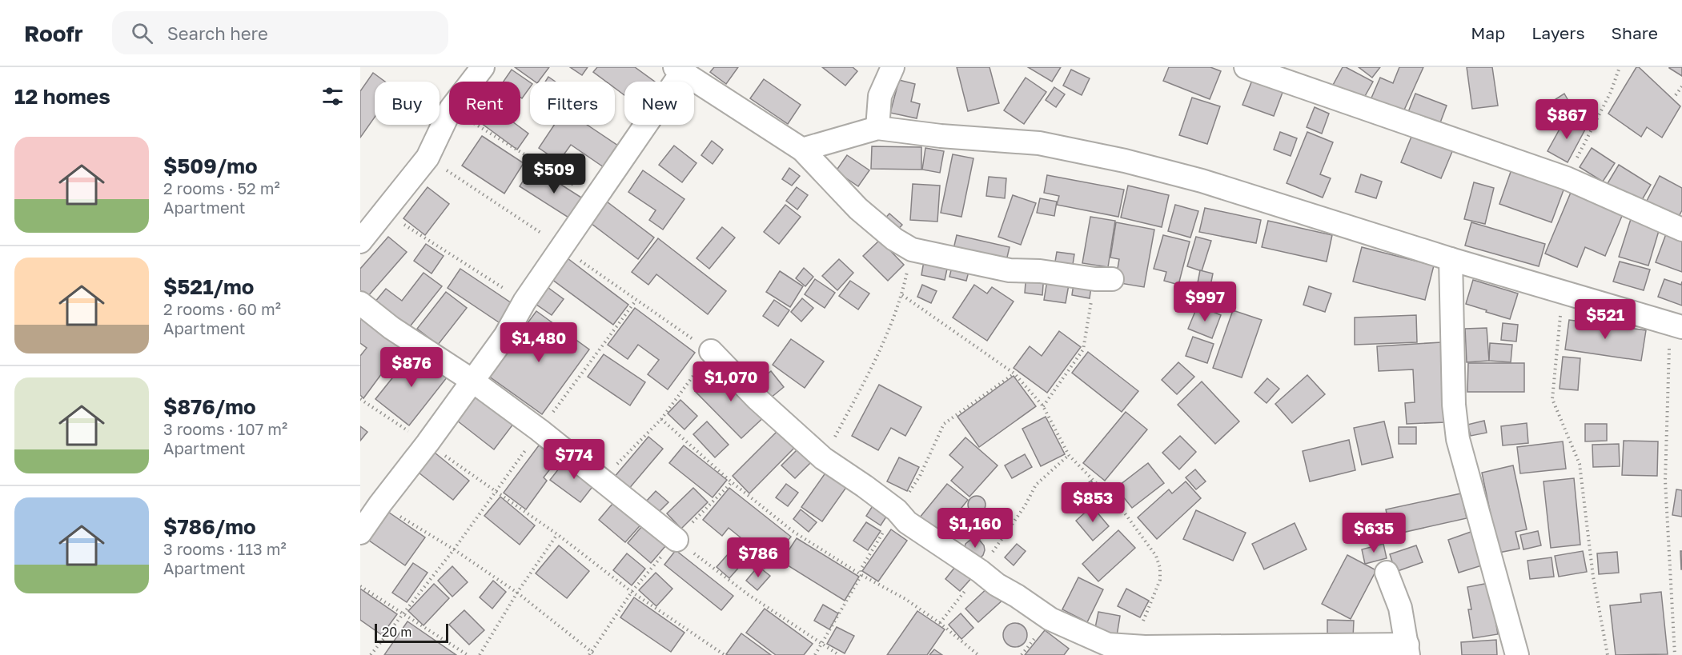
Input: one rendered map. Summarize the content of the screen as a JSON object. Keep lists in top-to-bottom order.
{
  "scale_bar": "20 m",
  "page": {
    "header": "Roofr",
    "search": "Search here",
    "nav": ["Map", "Layers", "Share"],
    "heading": "12 homes",
    "chip": [
      "Buy",
      "Rent",
      "Filters",
      "New"
    ],
    "price": [
      "$867",
      "$509",
      "$997",
      "$521",
      "$1,480",
      "$876",
      "$1,070",
      "$774",
      "$853",
      "$1,160",
      "$635",
      "$786"
    ],
    "list": [
      {
        "name": "$509/mo",
        "note": "2 rooms · 52 m² · Apartment"
      },
      {
        "name": "$521/mo",
        "note": "2 rooms · 60 m² · Apartment"
      },
      {
        "name": "$876/mo",
        "note": "3 rooms · 107 m² · Apartment"
      },
      {
        "name": "$786/mo",
        "note": "3 rooms · 113 m² · Apartment"
      }
    ],
    "scale": "20 m"
  }
}
